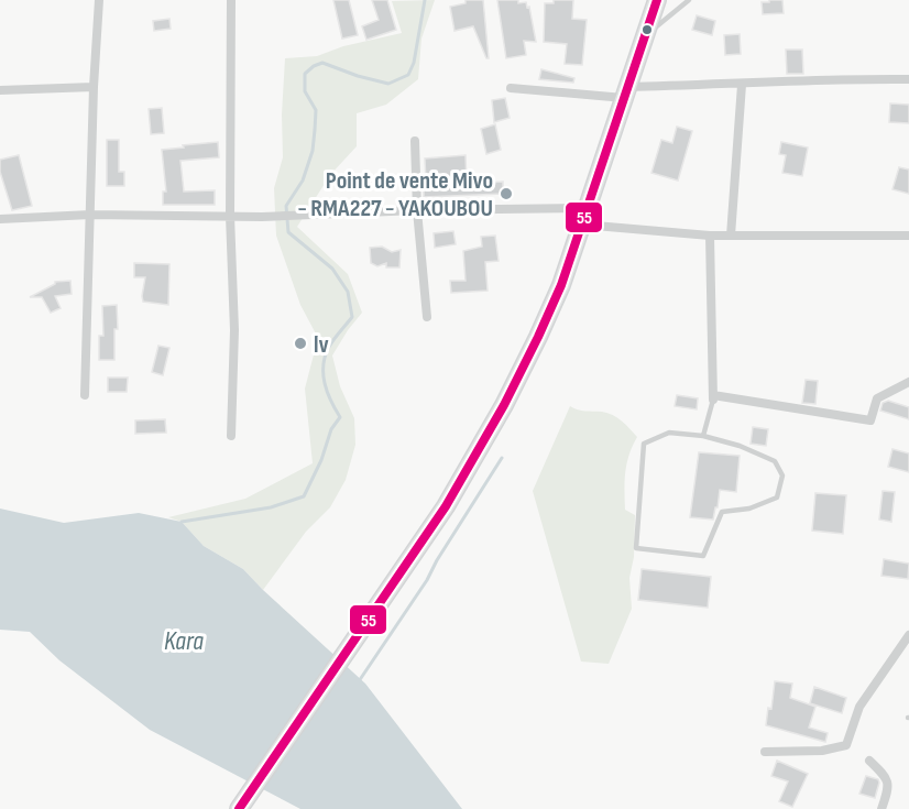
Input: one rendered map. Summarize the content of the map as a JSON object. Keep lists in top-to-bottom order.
{
  "water": ["Kara"],
  "places": ["Point de vente Mivo - RMA227 - YAKOUBOU", "lv"],
  "lines": ["transit line 55"]
}
